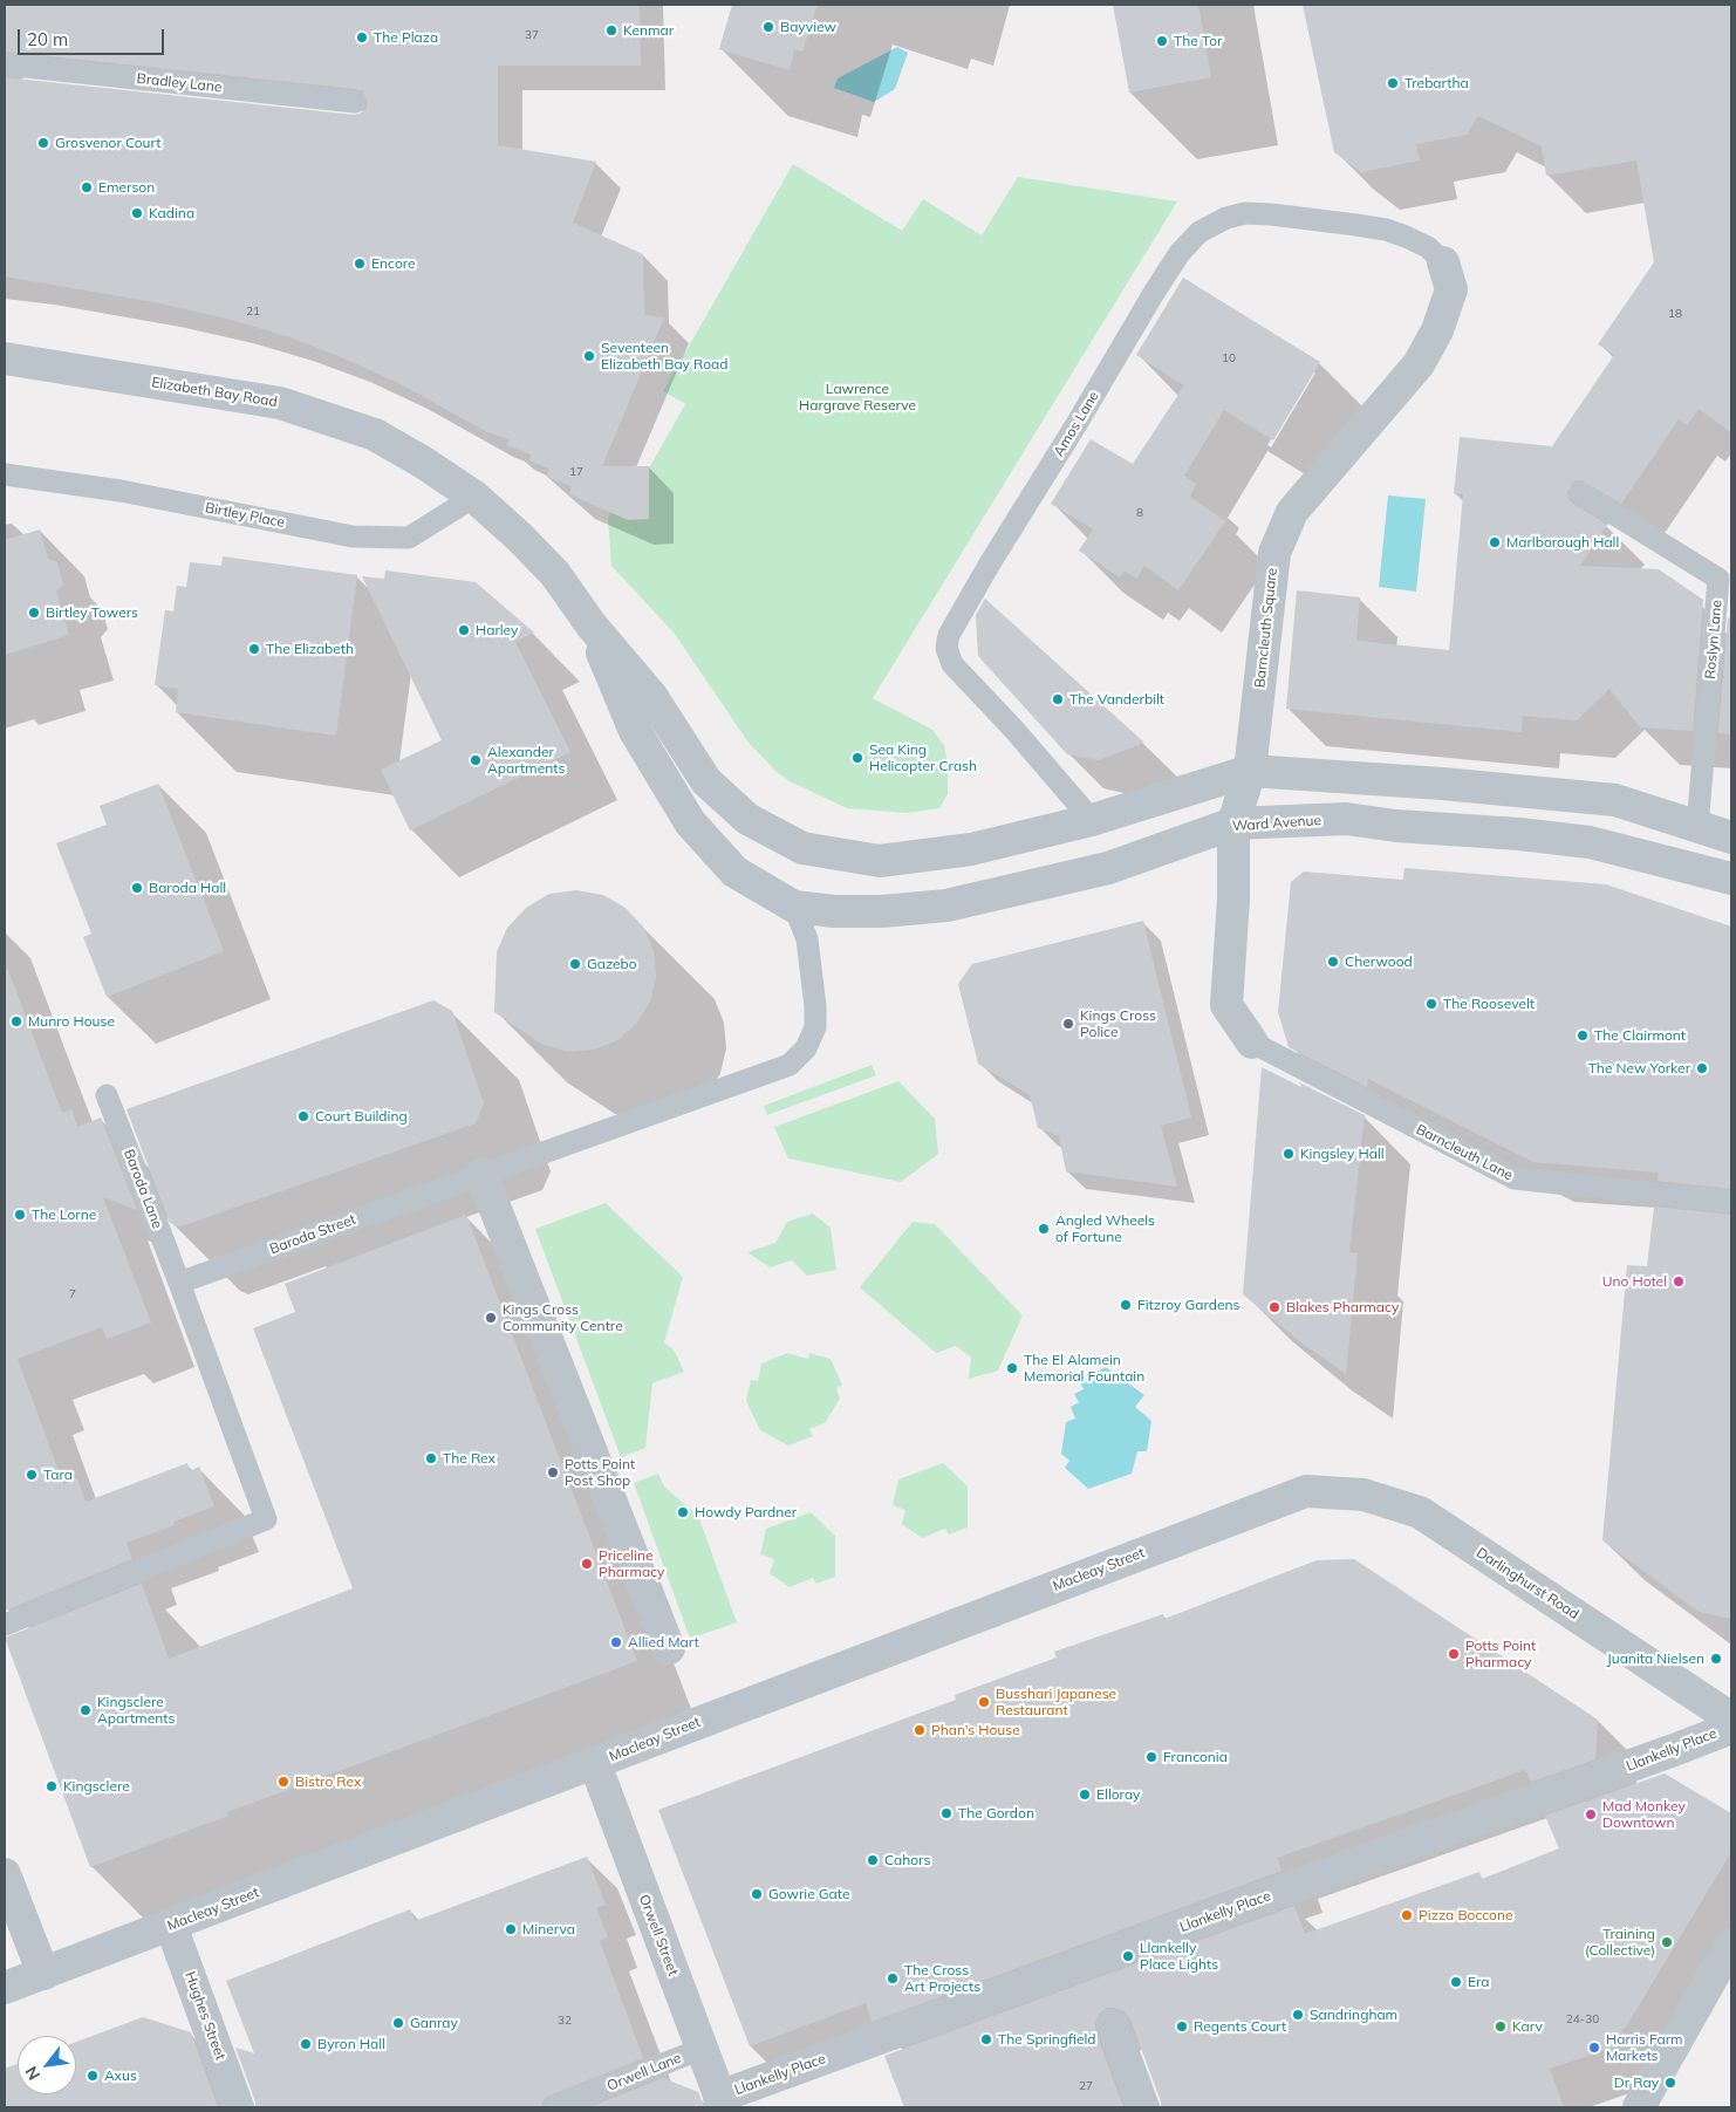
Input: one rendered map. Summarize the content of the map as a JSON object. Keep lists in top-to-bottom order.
{
  "streets": {
    "street": [
      "Elizabeth Bay Road",
      "Barncleuth Square",
      "Ward Avenue",
      "Macleay Street",
      "Darlinghurst Road",
      "Llankelly Place",
      "Orwell Street",
      "Hughes Street"
    ],
    "lane": [
      "Bradley Lane",
      "Amos Lane",
      "Birtley Place",
      "Roslyn Lane",
      "Barncleuth Lane",
      "Baroda Lane",
      "Baroda Street",
      "Orwell Lane"
    ]
  },
  "crossings": [
    ["Elizabeth Bay Road", "Amos Lane"],
    ["Elizabeth Bay Road", "Birtley Place"],
    ["Elizabeth Bay Road", "Ward Avenue"],
    ["Elizabeth Bay Road", "Baroda Street"],
    ["Amos Lane", "Barncleuth Square"],
    ["Barncleuth Square", "Ward Avenue"],
    ["Barncleuth Square", "Barncleuth Lane"],
    ["Ward Avenue", "Baroda Street"],
    ["Baroda Lane", "Baroda Street"],
    ["Macleay Street", "Darlinghurst Road"],
    ["Macleay Street", "Orwell Street"],
    ["Macleay Street", "Hughes Street"],
    ["Llankelly Place", "Orwell Street"],
    ["Orwell Street", "Orwell Lane"]
  ],
  "parks": ["Lawrence Hargrave Reserve"],
  "places": [
    "Bayview",
    "Kenmar",
    "The Plaza",
    "The Tor",
    "Trebartha",
    "Grosvenor Court",
    "Emerson",
    "Kadina",
    "Encore",
    "Seventeen Elizabeth Bay Road",
    "Marlborough Hall",
    "Birtley Towers",
    "Harley",
    "The Elizabeth",
    "The Vanderbilt",
    "Sea King Helicopter Crash",
    "Alexander Apartments",
    "Baroda Hall",
    "Cherwood",
    "Gazebo",
    "The Roosevelt",
    "Munro House",
    "Kings Cross Police",
    "The Clairmont",
    "The New Yorker",
    "Court Building",
    "Kingsley Hall",
    "The Lorne",
    "Angled Wheels of Fortune",
    "Uno Hotel",
    "Fitzroy Gardens",
    "Blakes Pharmacy",
    "Kings Cross Community Centre",
    "The El Alamein Memorial Fountain",
    "The Rex",
    "Potts Point Post Shop",
    "Tara",
    "Howdy Pardner",
    "Priceline Pharmacy",
    "Allied Mart",
    "Potts Point Pharmacy",
    "Juanita Nielsen",
    "Busshari Japanese Restaurant",
    "Kingsclere Apartments",
    "Phan’s House",
    "Franconia",
    "Bistro Rex",
    "Kingsclere",
    "Elloray",
    "The Gordon",
    "Mad Monkey Downtown",
    "Cahors",
    "Gowrie Gate",
    "Pizza Boccone",
    "Minerva",
    "Training (Collective)",
    "Llankelly Place Lights",
    "The Cross Art Projects",
    "Era",
    "Sandringham",
    "Ganray",
    "Regents Court",
    "Karv",
    "The Springfield",
    "Byron Hall",
    "Harris Farm Markets",
    "Axus",
    "Dr Ray"
  ],
  "house_numbers": [
    "37",
    "21",
    "18",
    "10",
    "17",
    "8",
    "7",
    "24-30",
    "32",
    "27"
  ],
  "scale_bar": "20 m",
  "north": "bottom left"
}
